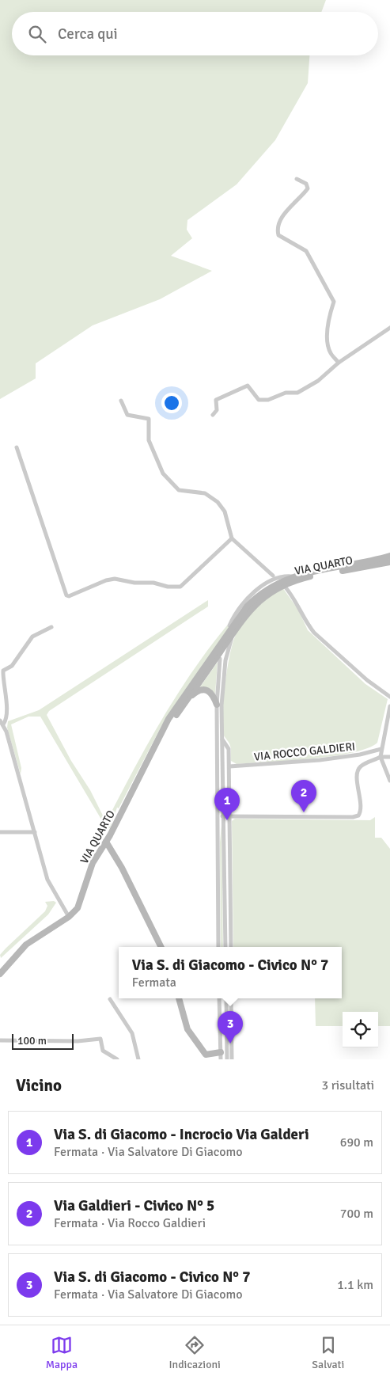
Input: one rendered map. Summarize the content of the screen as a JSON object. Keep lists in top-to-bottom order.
{
  "streets": {
    "street": ["VIA QUARTO", "VIA ROCCO GALDIERI"]
  },
  "scale_bar": "100 m",
  "page": {
    "search": "Cerca qui",
    "pins": ["2", "1", "3"],
    "popup": ["Via S. di Giacomo - Civico N° 7", "Fermata"],
    "scale": "100 m",
    "heading": ["Vicino", "3 risultati"],
    "list": [
      {
        "mark": "1",
        "name": "Via S. di Giacomo - Incrocio Via Galderi",
        "note": "Fermata · Via Salvatore Di Giacomo",
        "value": "690 m"
      },
      {
        "mark": "2",
        "name": "Via Galdieri - Civico N° 5",
        "note": "Fermata · Via Rocco Galdieri",
        "value": "700 m"
      },
      {
        "mark": "3",
        "name": "Via S. di Giacomo - Civico N° 7",
        "note": "Fermata · Via Salvatore Di Giacomo",
        "value": "1.1 km"
      }
    ],
    "nav": ["Mappa", "Indicazioni", "Salvati"]
  }
}
